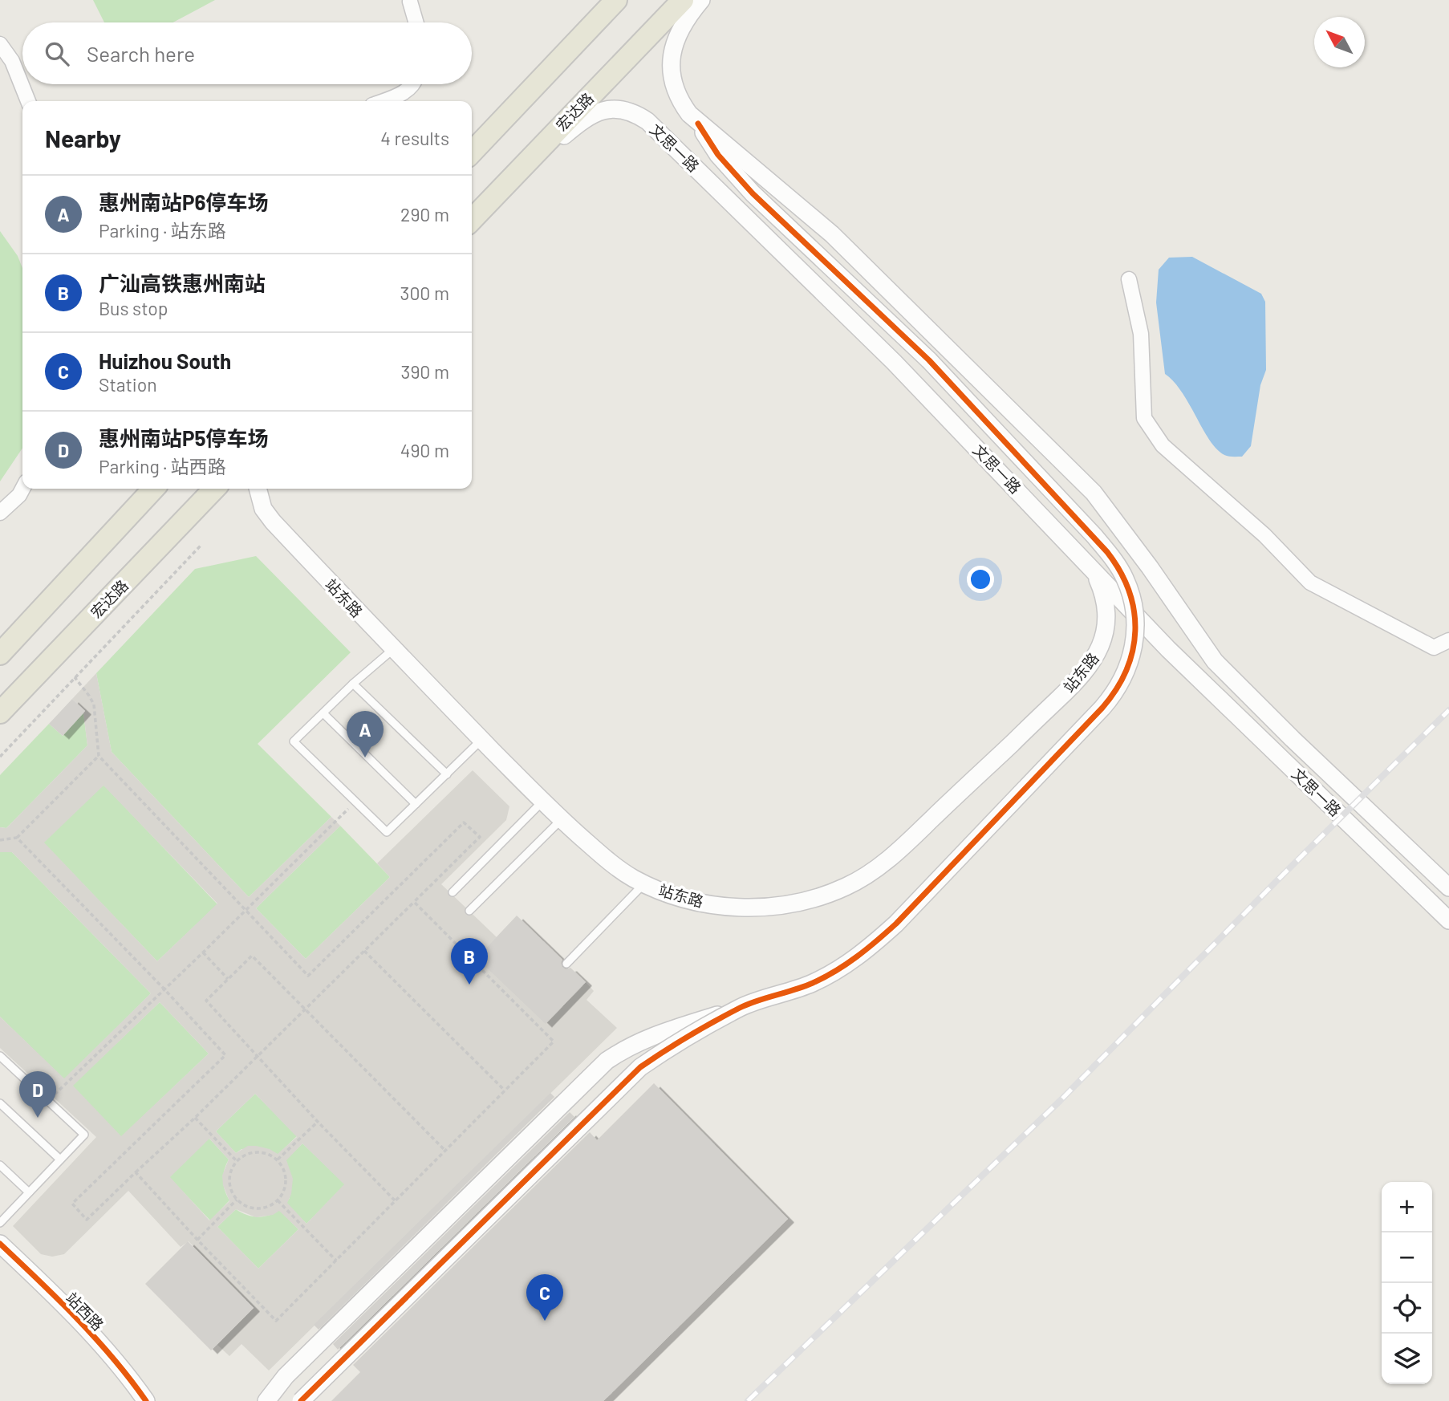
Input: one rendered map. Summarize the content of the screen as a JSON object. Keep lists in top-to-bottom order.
{
  "streets": {
    "main road": ["宏达路"],
    "street": ["文思一路", "站东路", "站西路"]
  },
  "crossings": [
    ["宏达路", "文思一路"],
    ["文思一路", "站东路"]
  ],
  "north": "top left",
  "page": {
    "search": "Search here",
    "heading": ["Nearby", "4 results"],
    "list": [
      {
        "mark": "A",
        "name": "惠州南站P6停车场",
        "note": "Parking · 站东路",
        "value": "290 m"
      },
      {
        "mark": "B",
        "name": "广汕高铁惠州南站",
        "note": "Bus stop",
        "value": "300 m"
      },
      {
        "mark": "C",
        "name": "Huizhou South",
        "note": "Station",
        "value": "390 m"
      },
      {
        "mark": "D",
        "name": "惠州南站P5停车场",
        "note": "Parking · 站西路",
        "value": "490 m"
      }
    ],
    "pins": [
      "A",
      "B",
      "D",
      "C"
    ],
    "map_buttons": ["+", "−"]
  }
}
